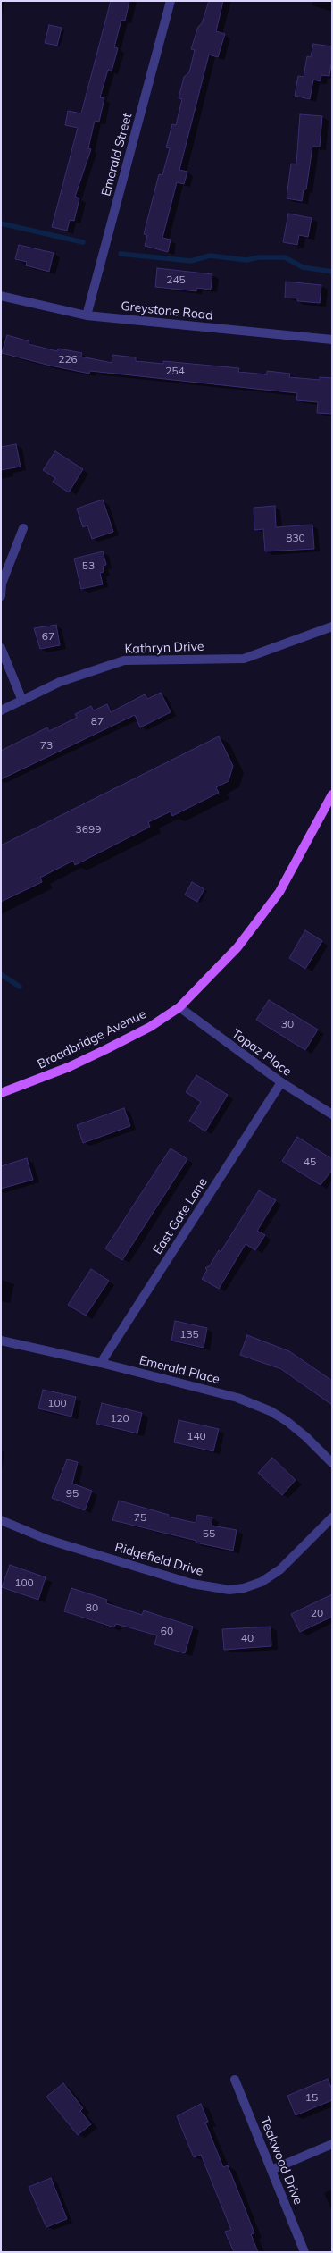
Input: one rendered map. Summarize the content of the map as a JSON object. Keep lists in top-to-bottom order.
{
  "streets": {
    "main road": ["Broadbridge Avenue"],
    "street": [
      "Emerald Street",
      "Greystone Road",
      "Kathryn Drive",
      "Topaz Place",
      "East Gate Lane",
      "Emerald Place",
      "Ridgefield Drive",
      "Teakwood Drive"
    ]
  },
  "crossings": [
    ["Emerald Street", "Greystone Road"],
    ["Broadbridge Avenue", "Topaz Place"],
    ["Topaz Place", "East Gate Lane"],
    ["East Gate Lane", "Emerald Place"]
  ],
  "house_numbers": [
    "245",
    "226",
    "254",
    "830",
    "53",
    "67",
    "87",
    "73",
    "3699",
    "30",
    "45",
    "135",
    "100",
    "120",
    "140",
    "95",
    "75",
    "55",
    "100",
    "80",
    "20",
    "60",
    "40",
    "15"
  ]
}
